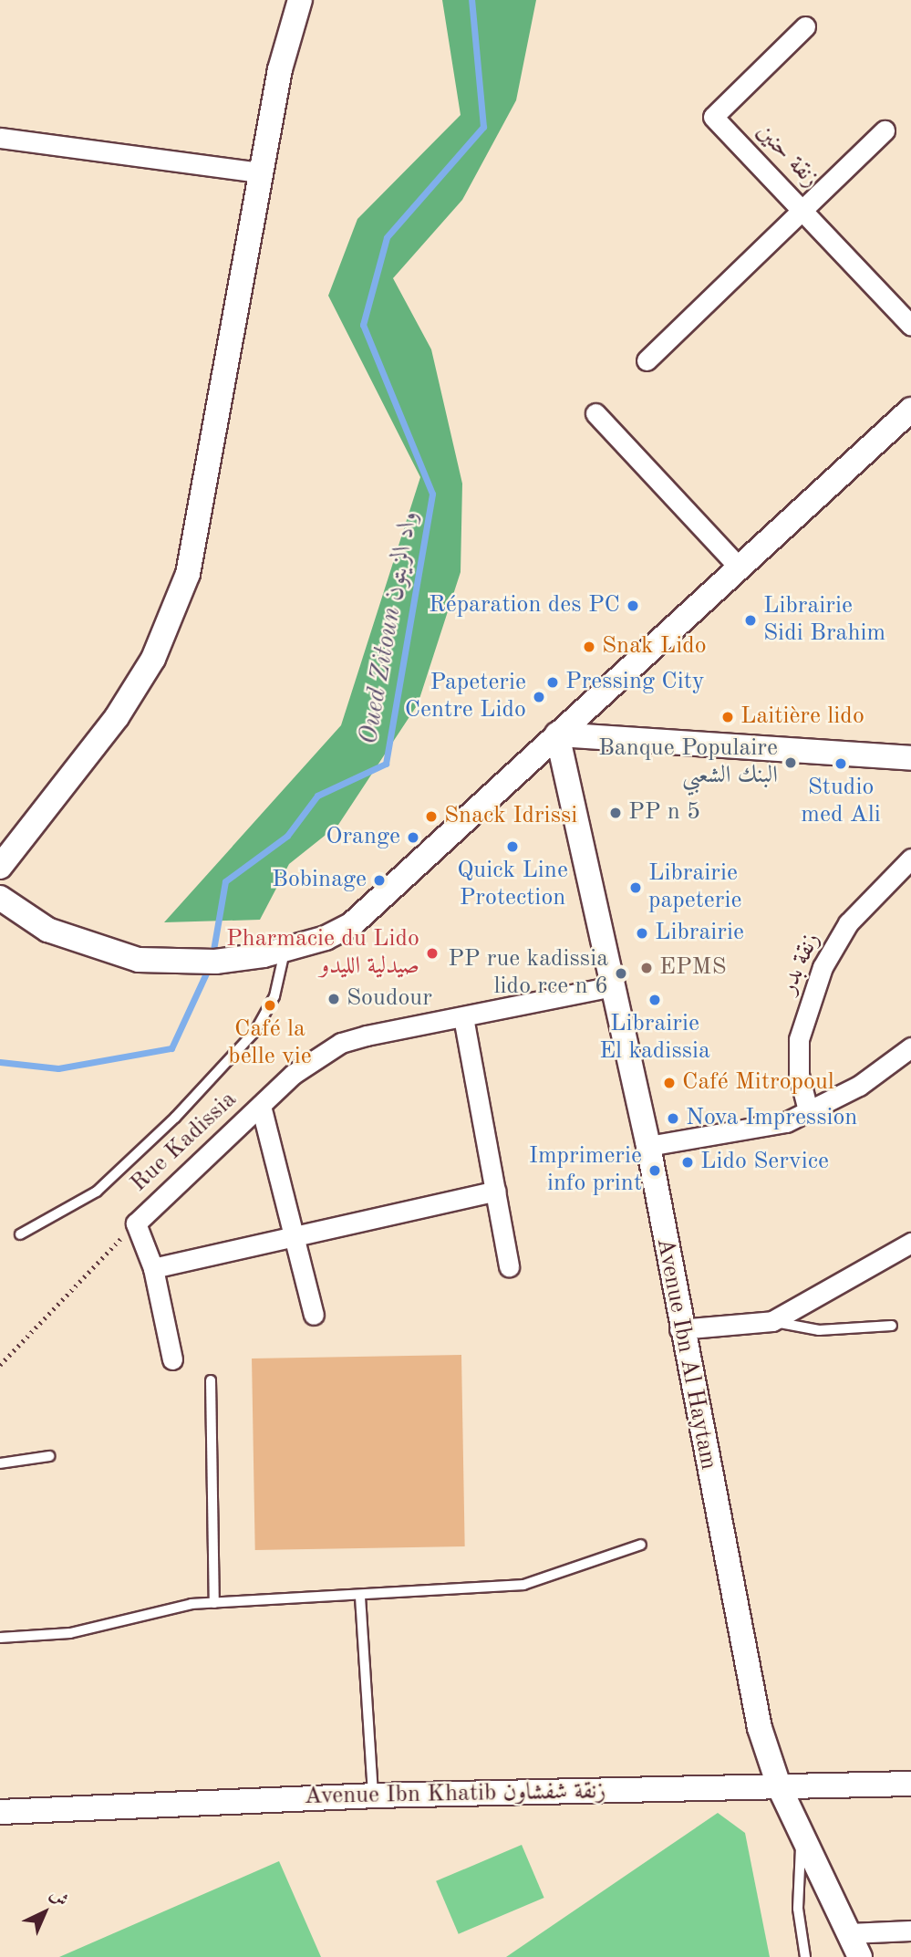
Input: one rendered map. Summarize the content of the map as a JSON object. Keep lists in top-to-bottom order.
{
  "streets": {
    "street": [
      "زنقة حنين",
      "زنقة بدر",
      "Rue Kadissia",
      "Avenue Ibn Al Haytam",
      "Avenue Ibn Khatib زنقة شفشاون"
    ]
  },
  "crossings": [
    ["Rue Kadissia", "Avenue Ibn Al Haytam"],
    ["Avenue Ibn Al Haytam", "Avenue Ibn Khatib زنقة شفشاون"]
  ],
  "water": ["Oued Zitoun واد الزيتون"],
  "places": [
    "Réparation des PC",
    "Librairie Sidi Brahim",
    "Snak Lido",
    "Pressing City",
    "Papeterie Centre Lido",
    "Laitière lido",
    "Banque Populaire البنك الشعبي",
    "Studio med Ali",
    "PP n 5",
    "Snack Idrissi",
    "Orange",
    "Quick Line Protection",
    "Bobinage",
    "Librairie papeterie",
    "Librairie",
    "Pharmacie du Lido صيدلية الليدو",
    "EPMS",
    "PP rue kadissia lido rce n 6",
    "Soudour",
    "Librairie El kadissia",
    "Café la belle vie",
    "Café Mitropoul",
    "Nova Impression",
    "Lido Service",
    "Imprimerie info print"
  ],
  "north": "top right"
}
